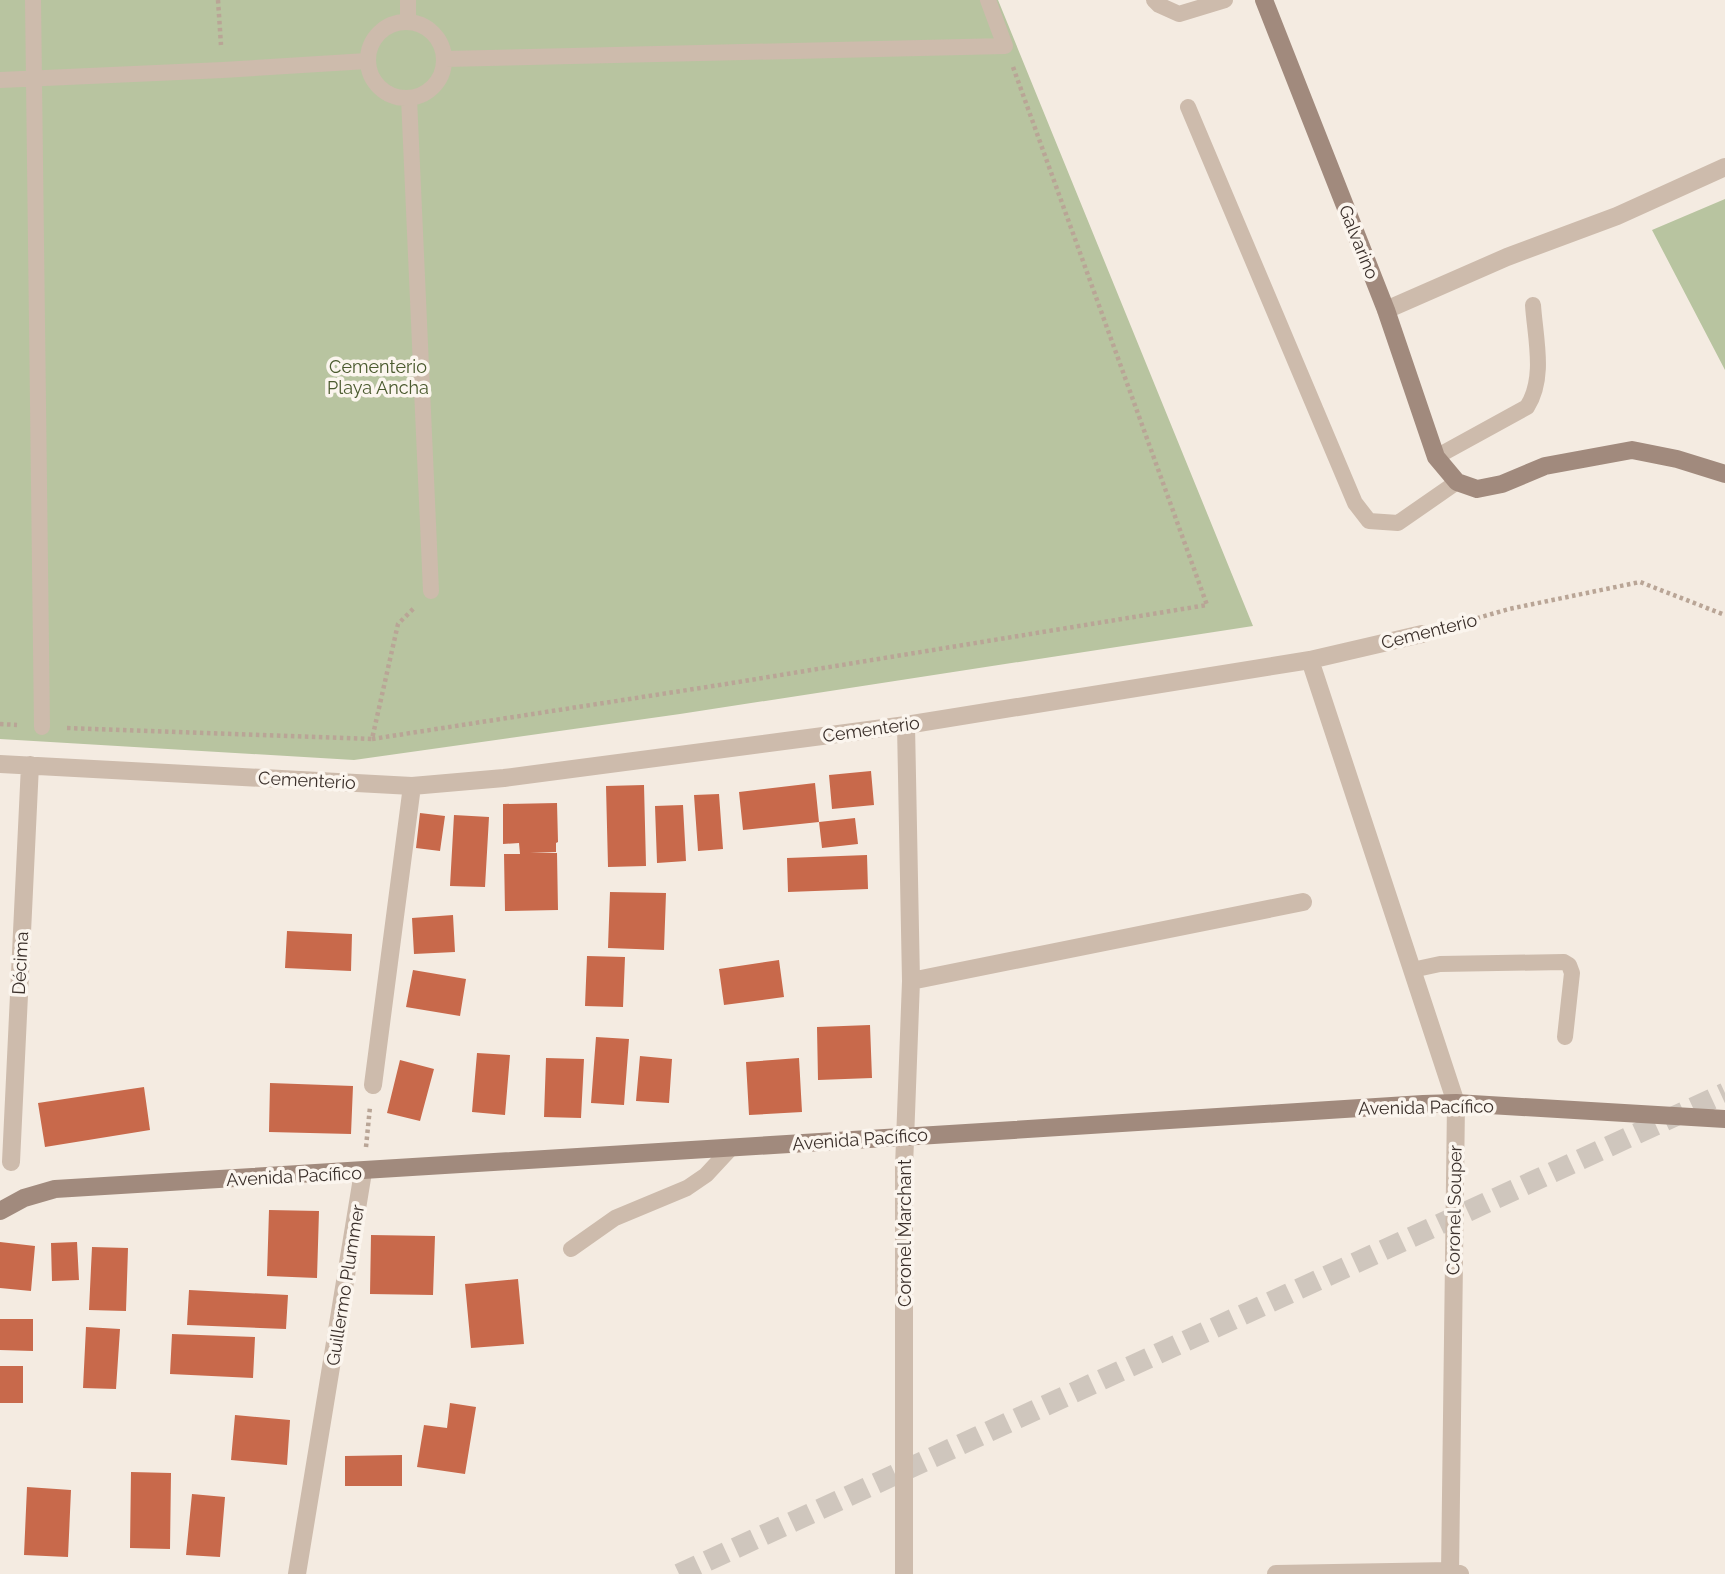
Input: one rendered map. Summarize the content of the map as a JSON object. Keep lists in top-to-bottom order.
{
  "streets": {
    "street": [
      "Galvarino",
      "Cementerio",
      "Décima",
      "Avenida Pacífico",
      "Coronel Souper",
      "Coronel Marchant",
      "Guillermo Plummer"
    ]
  },
  "crossings": [
    ["Cementerio", "Décima"],
    ["Cementerio", "Coronel Souper"],
    ["Cementerio", "Coronel Marchant"],
    ["Avenida Pacífico", "Coronel Souper"],
    ["Avenida Pacífico", "Coronel Marchant"],
    ["Avenida Pacífico", "Guillermo Plummer"]
  ],
  "parks": ["Cementerio Playa Ancha"]
}
